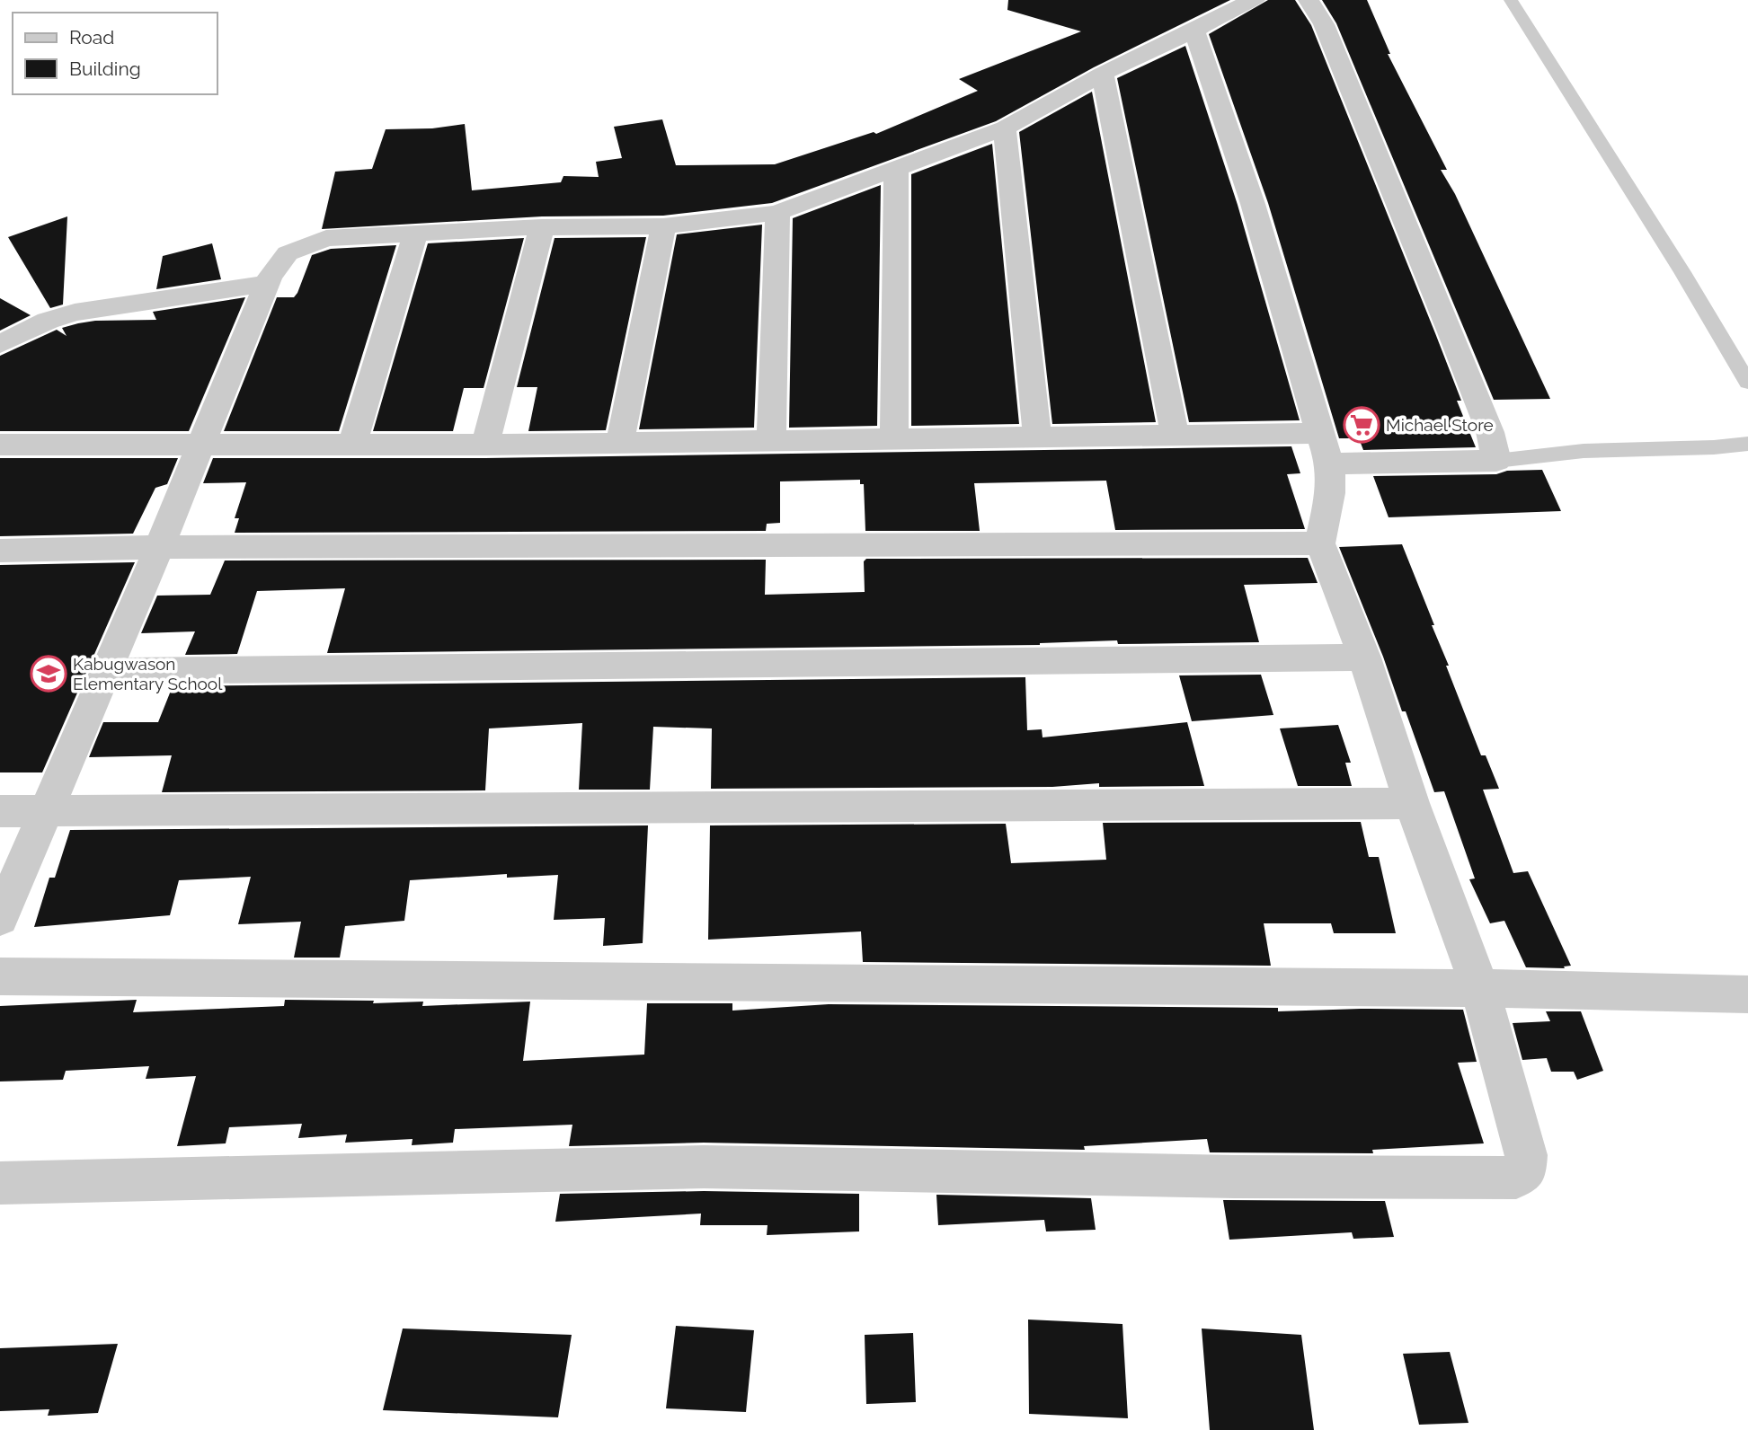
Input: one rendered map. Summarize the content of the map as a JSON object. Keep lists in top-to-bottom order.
{
  "places": {
    "supermarket": ["Michael Store"],
    "school or university": ["Kabugwason Elementary School"]
  },
  "legend": ["Road", "Building"]
}
